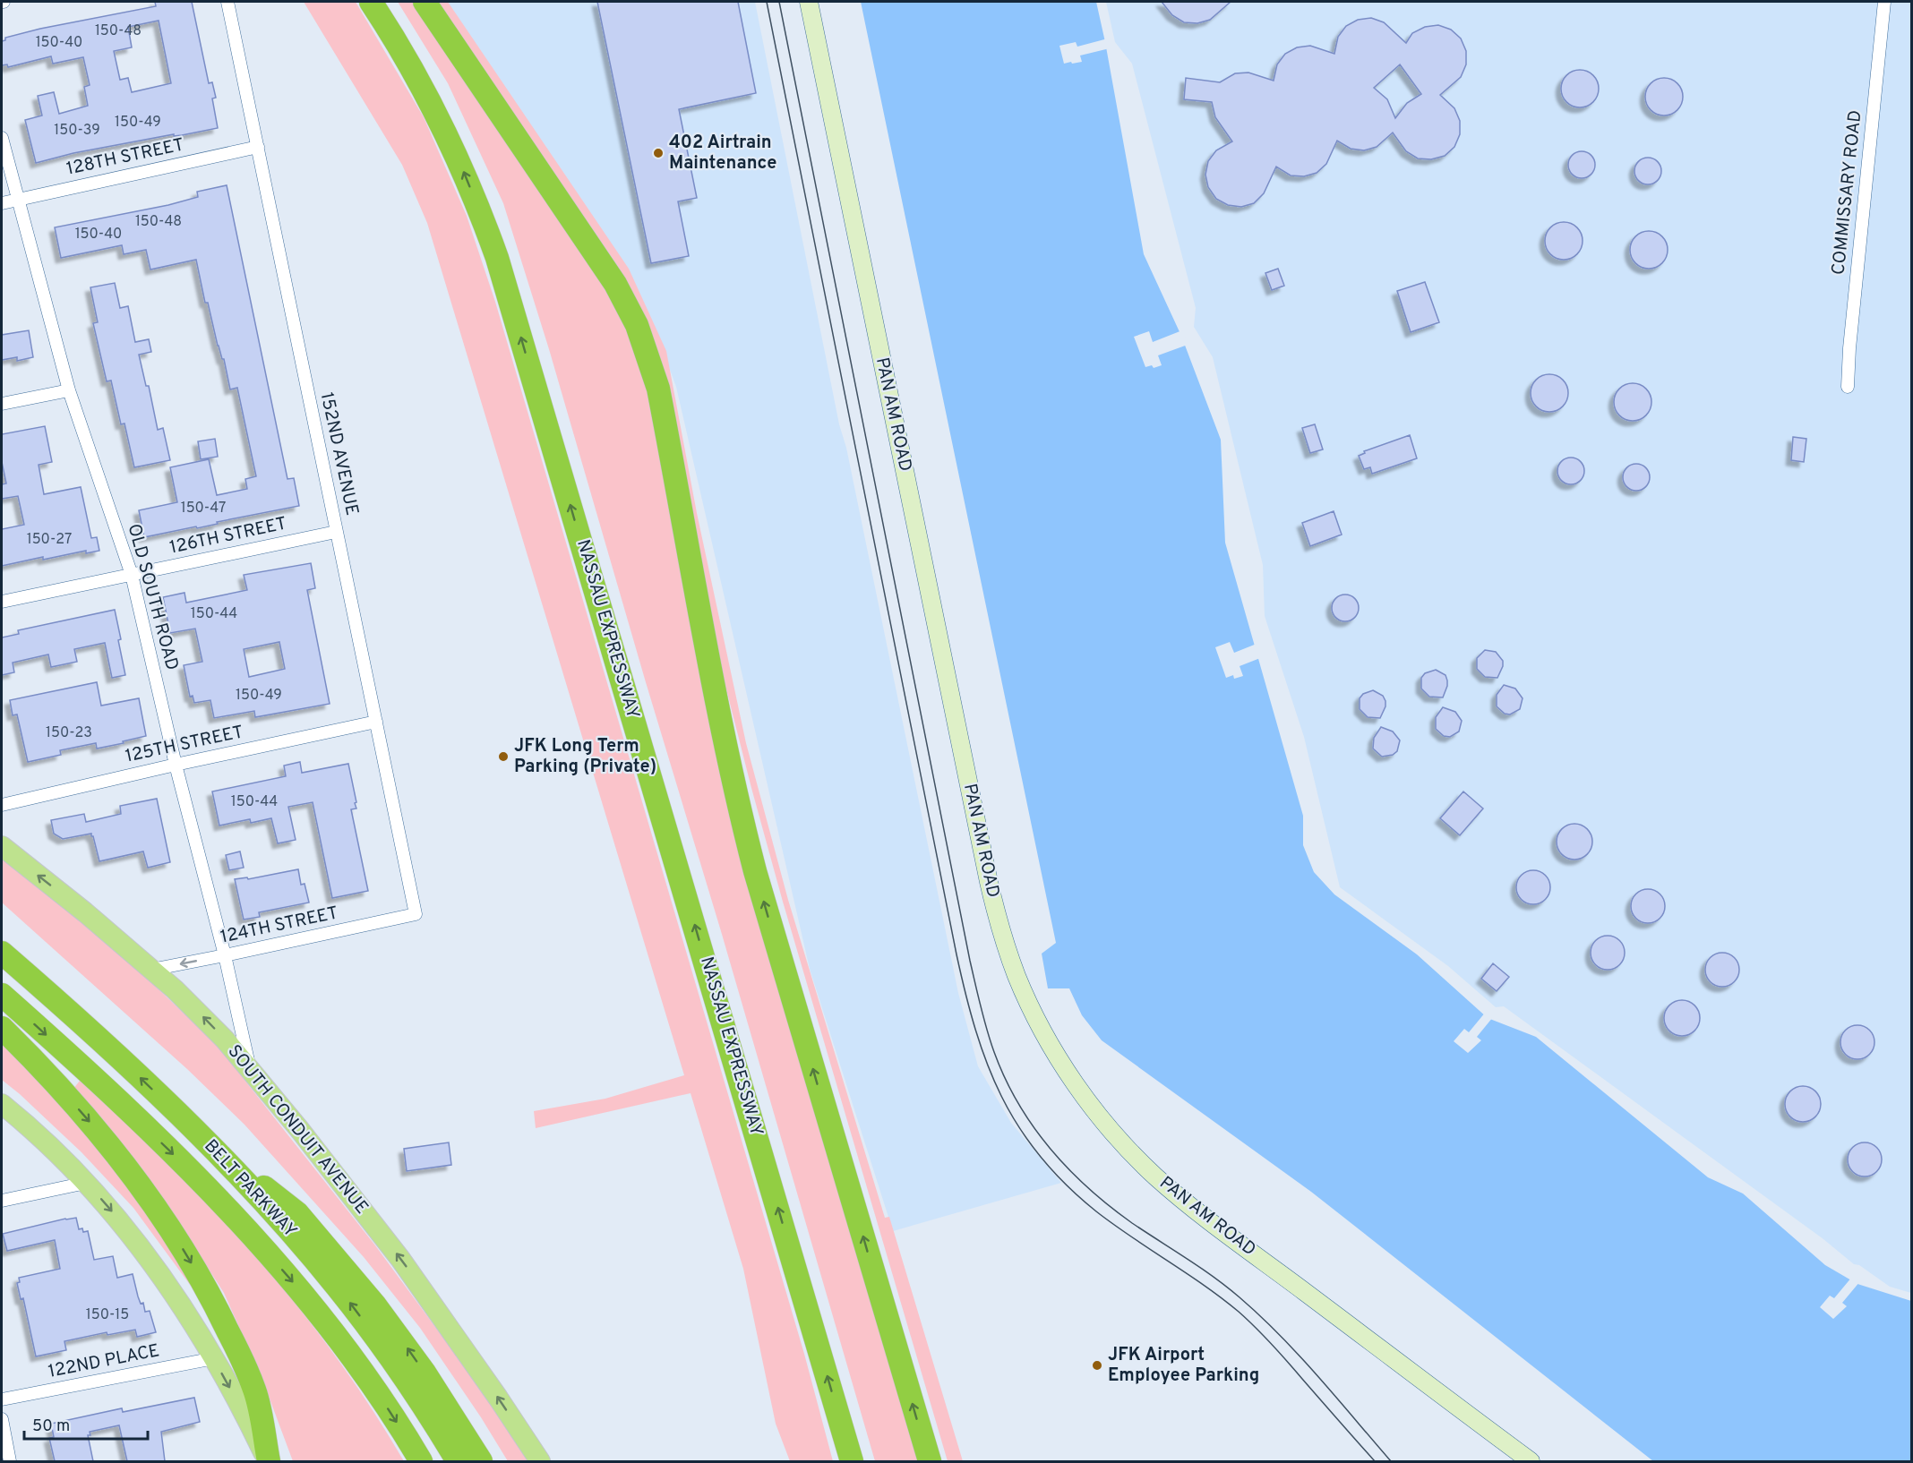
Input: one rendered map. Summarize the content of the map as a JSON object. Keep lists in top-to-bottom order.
{
  "streets": {
    "highway": ["NASSAU EXPRESSWAY", "BELT PARKWAY"],
    "main road": ["SOUTH CONDUIT AVENUE"],
    "street": [
      "128TH STREET",
      "COMMISSARY ROAD",
      "PAN AM ROAD",
      "152ND AVENUE",
      "126TH STREET",
      "OLD SOUTH ROAD",
      "125TH STREET",
      "124TH STREET",
      "122ND PLACE"
    ]
  },
  "crossings": [
    ["128TH STREET", "152ND AVENUE"],
    ["128TH STREET", "OLD SOUTH ROAD"],
    ["152ND AVENUE", "126TH STREET"],
    ["152ND AVENUE", "125TH STREET"],
    ["152ND AVENUE", "124TH STREET"],
    ["126TH STREET", "OLD SOUTH ROAD"],
    ["OLD SOUTH ROAD", "125TH STREET"],
    ["OLD SOUTH ROAD", "124TH STREET"],
    ["OLD SOUTH ROAD", "SOUTH CONDUIT AVENUE"],
    ["124TH STREET", "SOUTH CONDUIT AVENUE"]
  ],
  "one_way": ["SOUTH CONDUIT AVENUE"],
  "places": ["402 Airtrain Maintenance", "JFK Long Term Parking (Private)", "JFK Airport Employee Parking"],
  "house_numbers": [
    "150-48",
    "150-40",
    "150-49",
    "150-39",
    "150-48",
    "150-40",
    "150-47",
    "150-27",
    "150-44",
    "150-49",
    "150-23",
    "150-44",
    "150-15"
  ],
  "scale_bar": "50 m"
}
